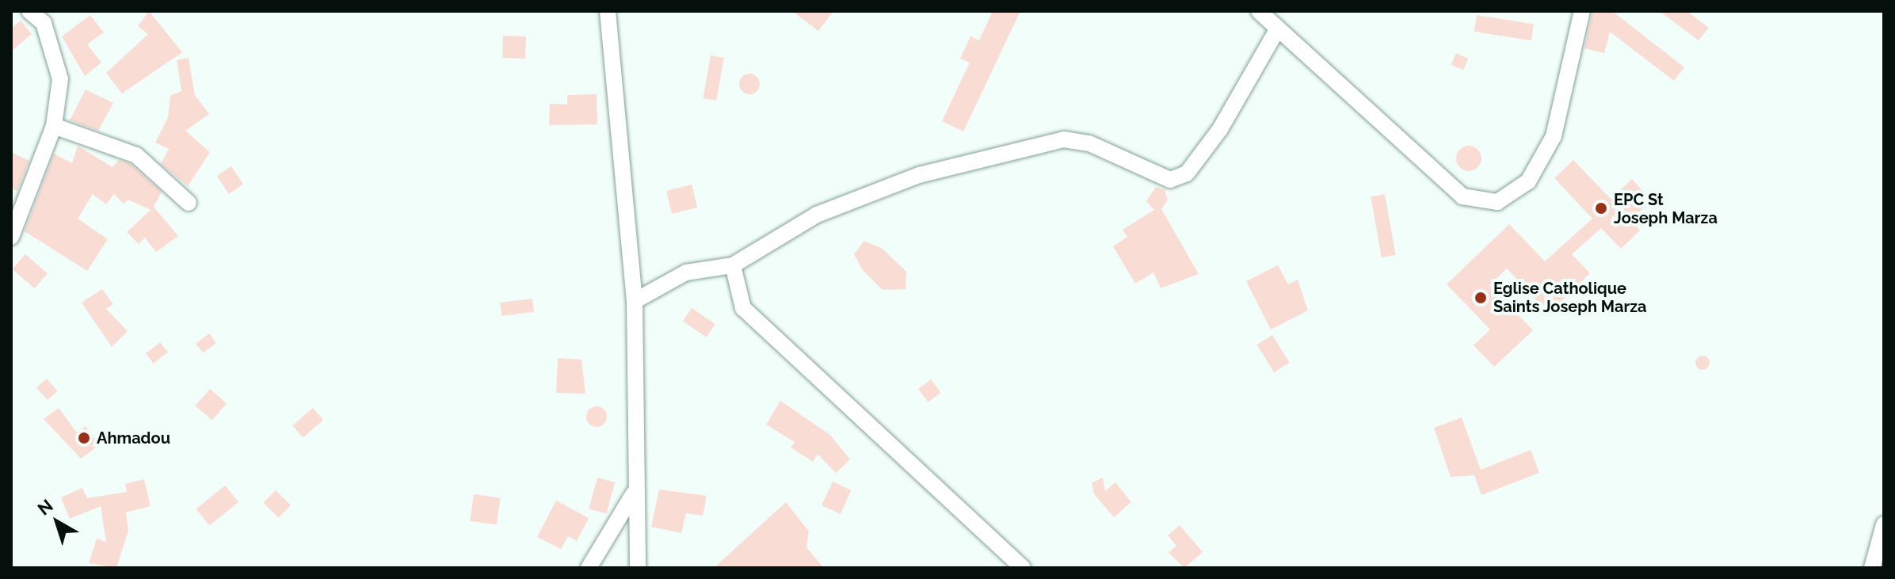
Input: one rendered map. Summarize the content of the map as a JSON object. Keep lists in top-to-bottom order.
{
  "places": ["EPC St Joseph Marza", "Eglise Catholique Saints Joseph Marza", "Ahmadou"],
  "north": "top left"
}
